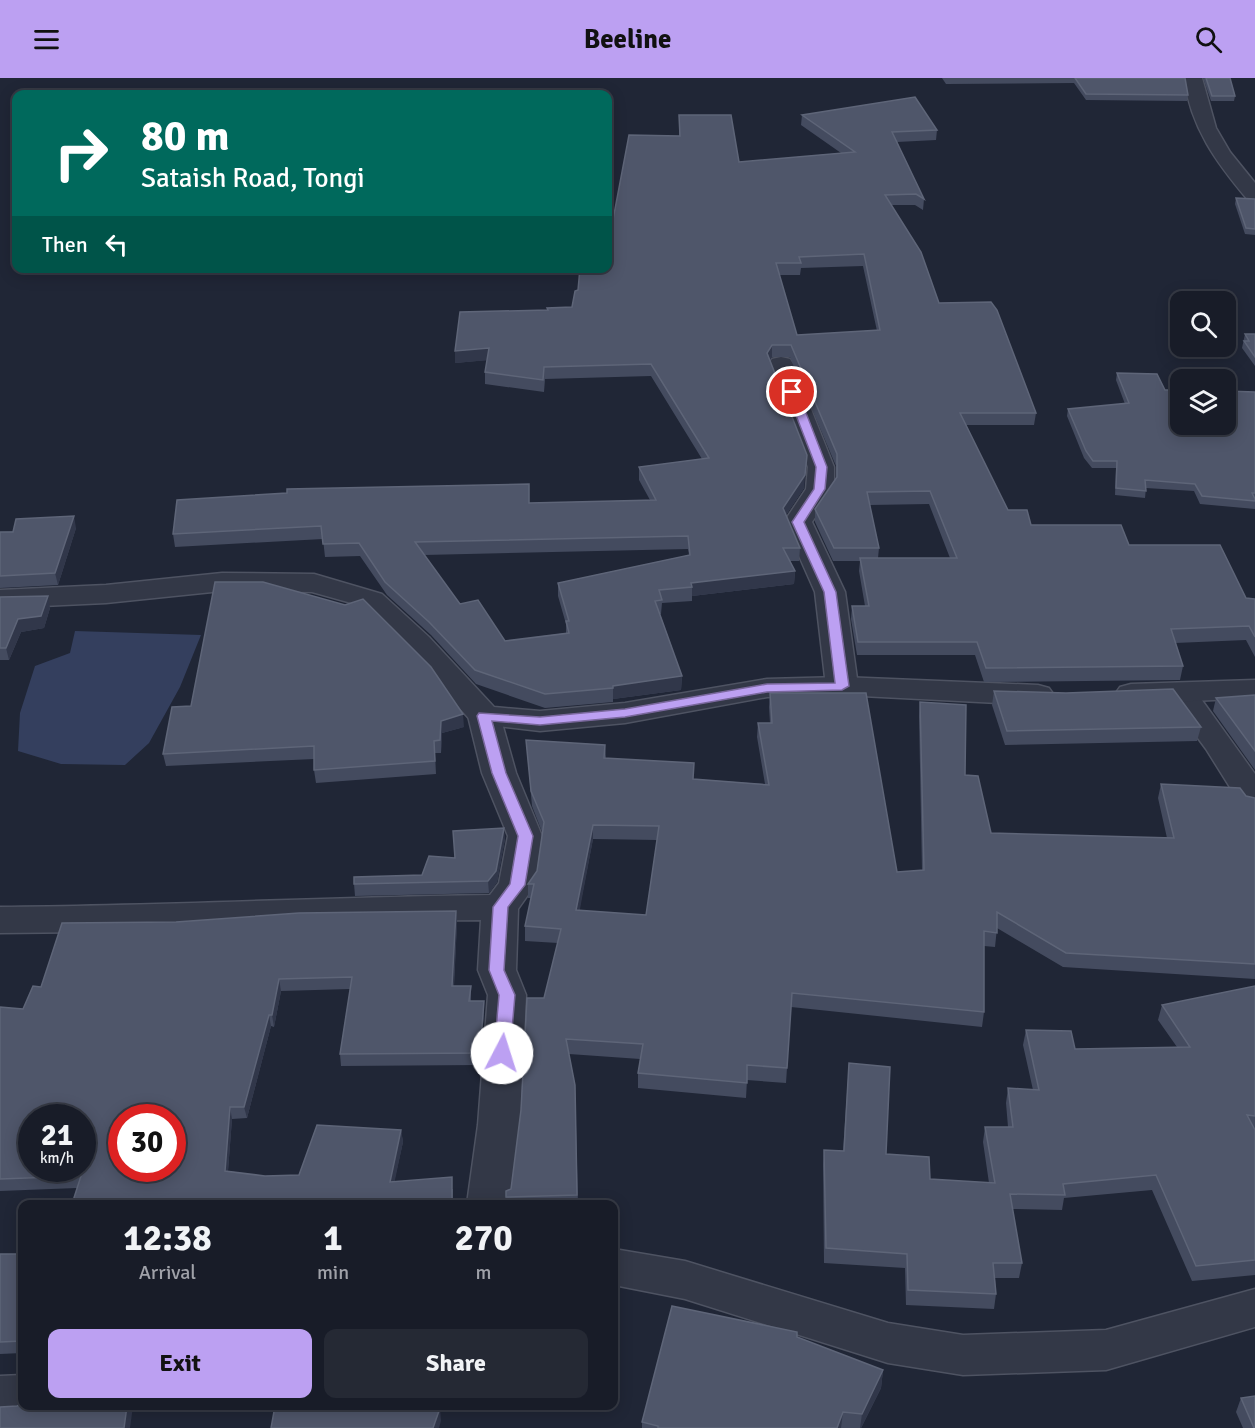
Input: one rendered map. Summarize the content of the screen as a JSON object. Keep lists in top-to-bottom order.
{
  "page": {
    "header": "Beeline",
    "turn": ["80 m", "Sataish Road, Tongi"],
    "then": "Then",
    "speed": "21 km/h",
    "limit": "30",
    "eta": [
      "12:38",
      "Arrival",
      "1",
      "min",
      "270",
      "m"
    ],
    "buttons": ["Exit", "Share"]
  }
}
